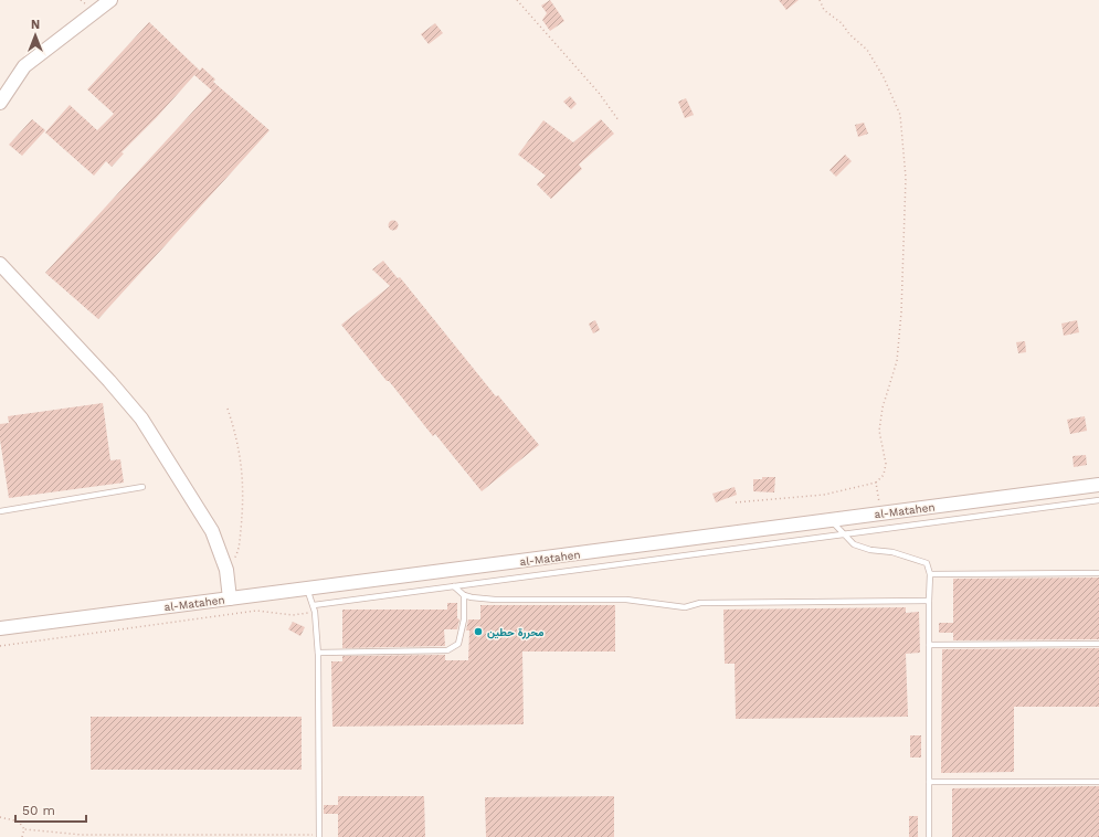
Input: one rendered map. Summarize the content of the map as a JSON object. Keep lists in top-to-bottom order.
{
  "streets": {
    "main road": ["al-Matahen"]
  },
  "places": ["محررة حطين"],
  "scale_bar": "50 m",
  "north": "top"
}
